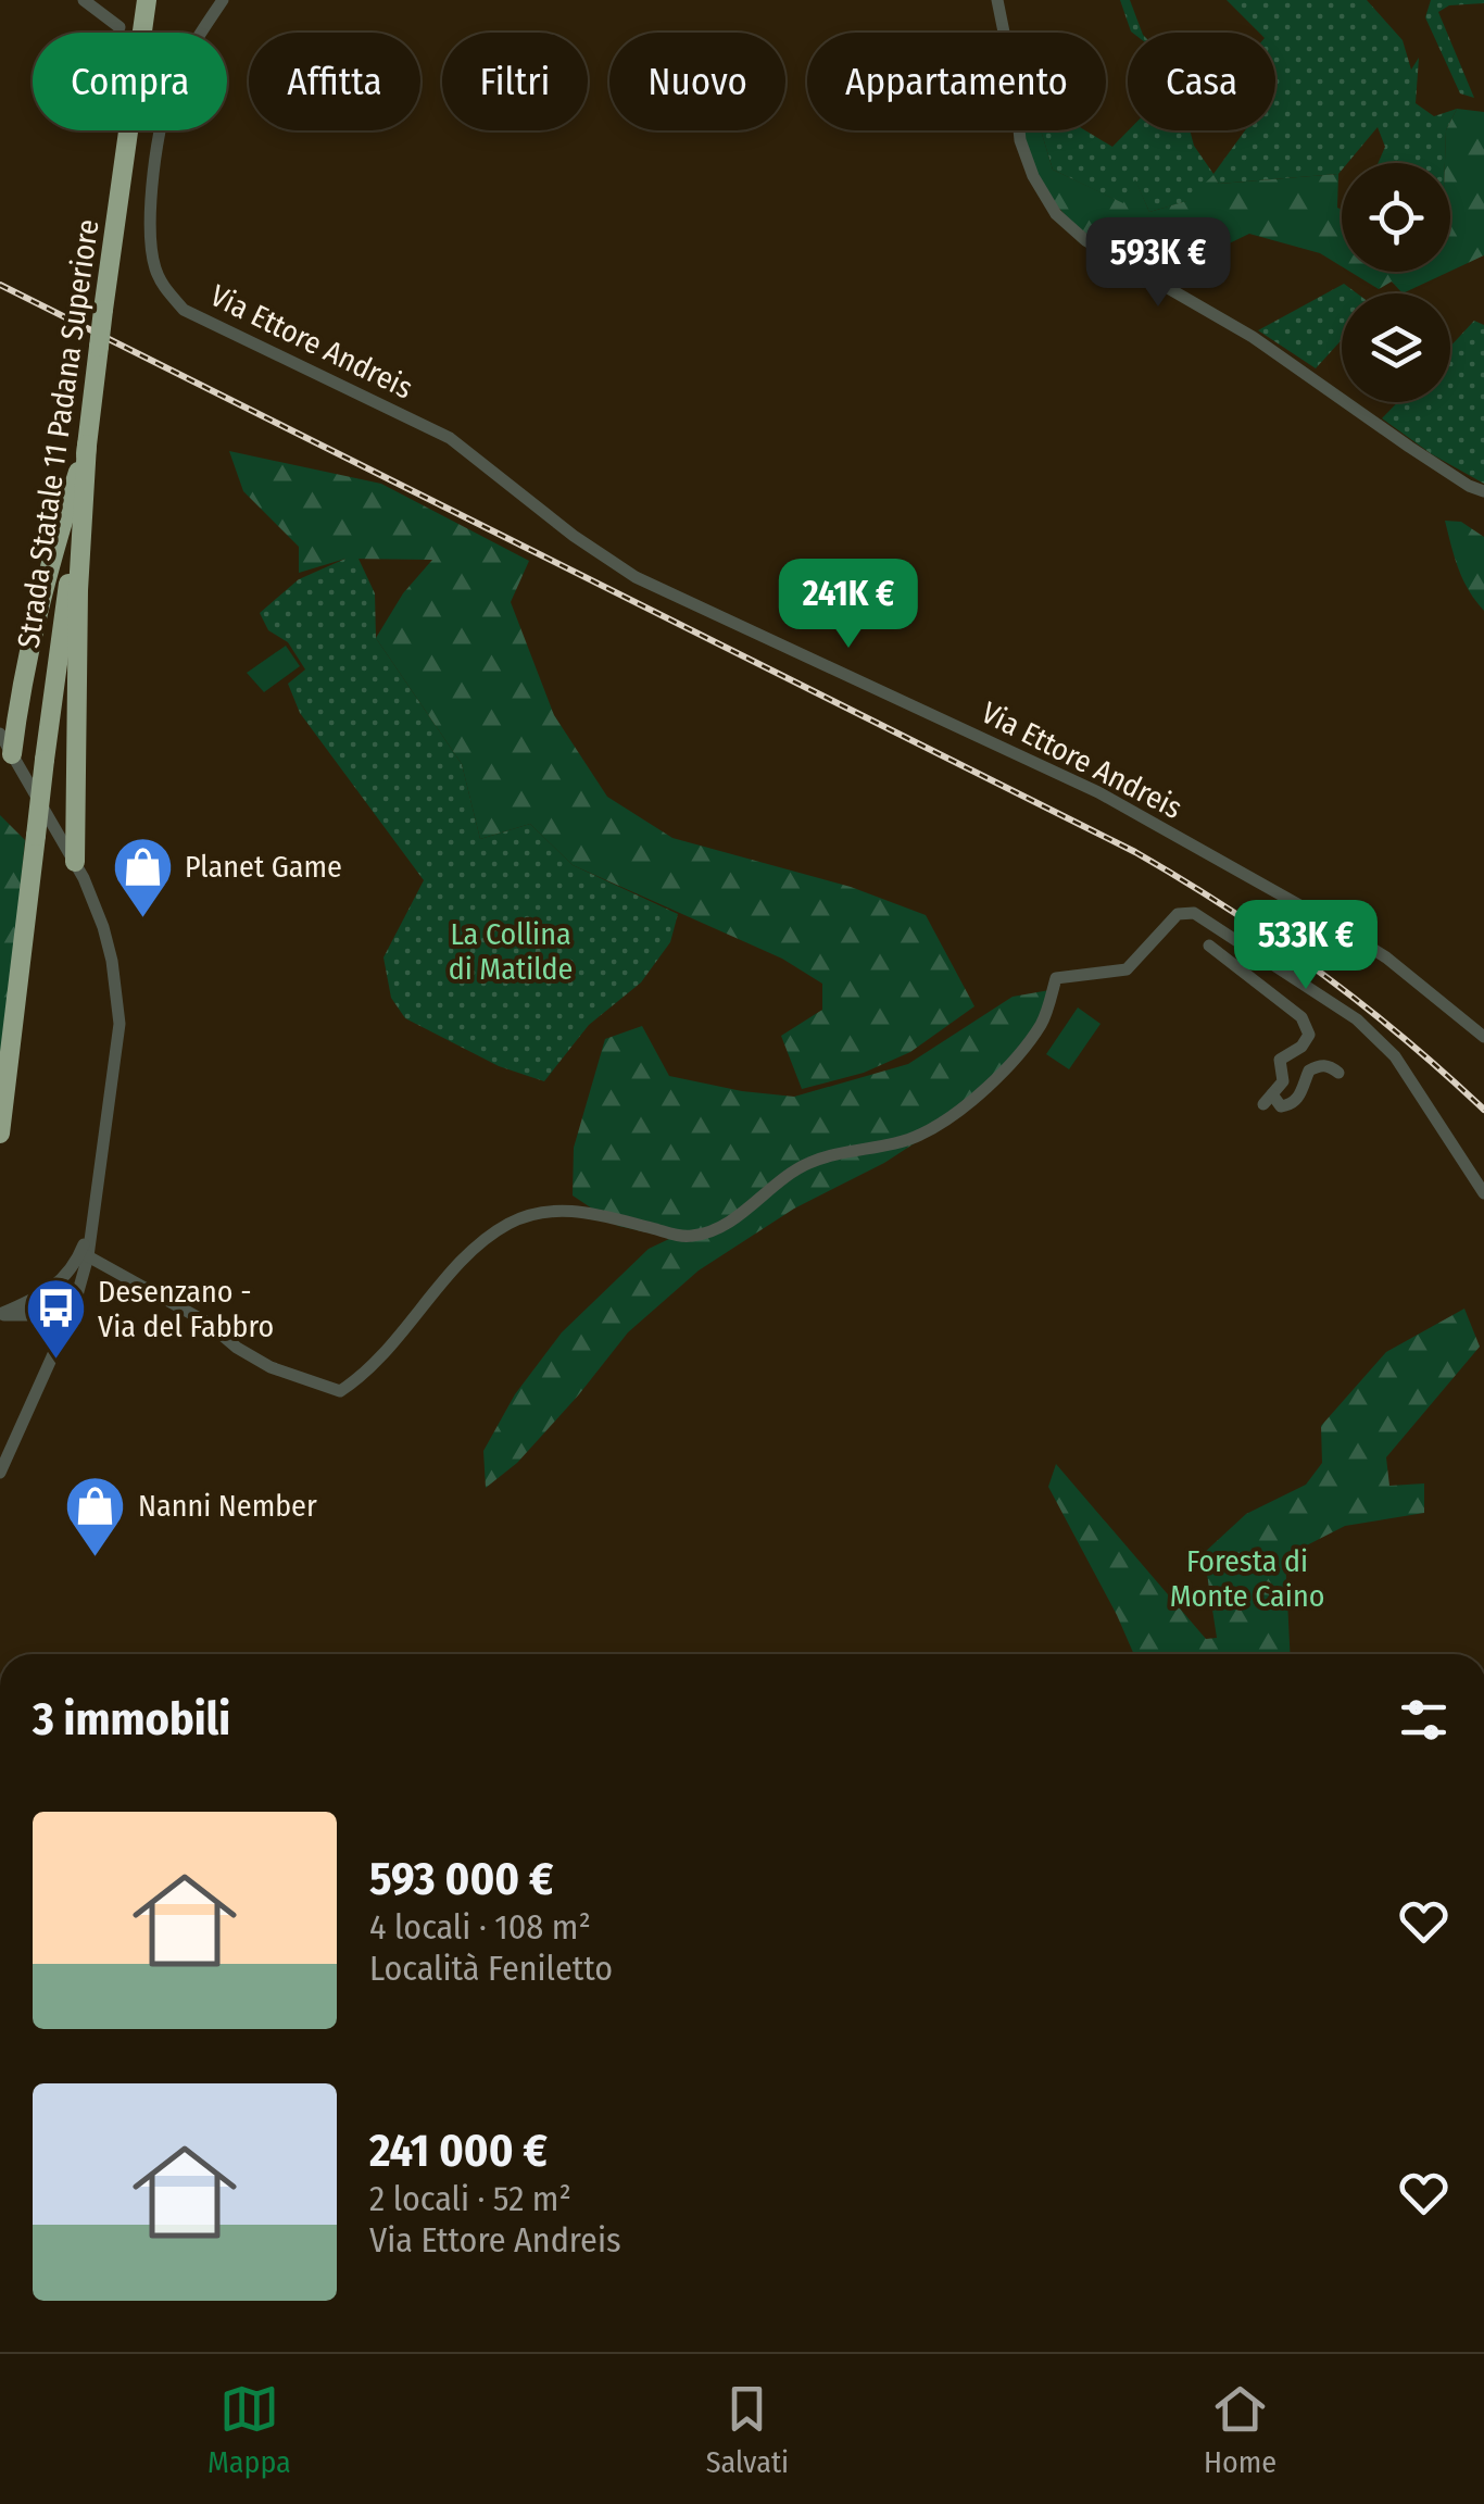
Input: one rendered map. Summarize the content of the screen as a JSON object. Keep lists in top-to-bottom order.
{
  "streets": {
    "highway": ["Strada Statale 11 Padana Superiore"],
    "street": ["Via Ettore Andreis"]
  },
  "parks": ["La Collina di Matilde", "Foresta di Monte Caino"],
  "places": {
    "shop": ["Planet Game", "Nanni Nember"],
    "bus stop": ["Desenzano - Via del Fabbro"]
  },
  "page": {
    "chip": [
      "Compra",
      "Affitta",
      "Filtri",
      "Nuovo",
      "Appartamento",
      "Casa"
    ],
    "price": ["593K €", "241K €", "533K €"],
    "heading": "3 immobili",
    "list": [
      {
        "name": "593 000 €",
        "note": "4 locali · 108 m² · Località Feniletto"
      },
      {
        "name": "241 000 €",
        "note": "2 locali · 52 m² · Via Ettore Andreis"
      }
    ],
    "tabs": ["Mappa", "Salvati", "Home"]
  }
}
